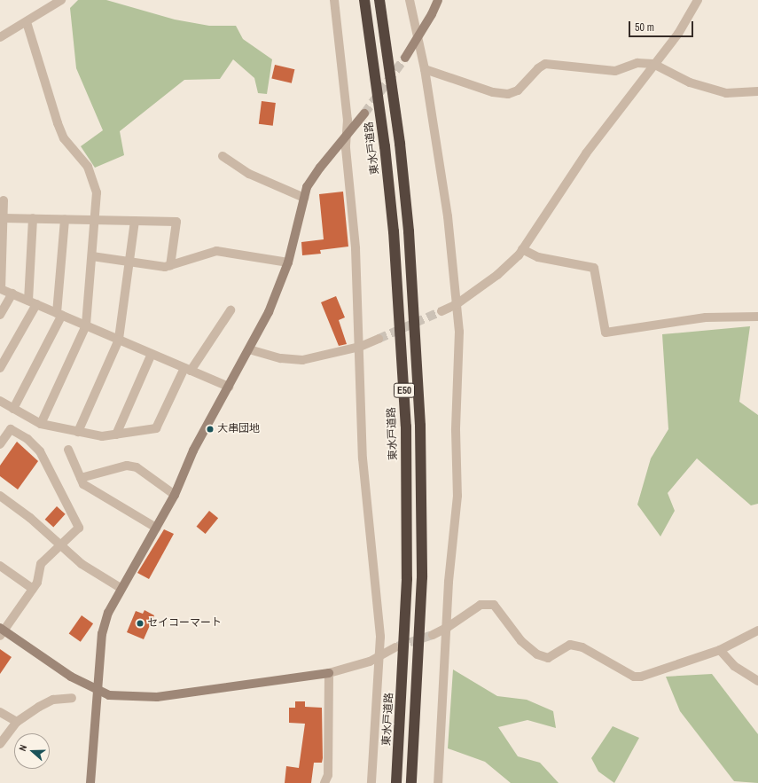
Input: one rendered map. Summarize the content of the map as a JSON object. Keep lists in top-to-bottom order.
{
  "streets": {
    "highway": ["東水戸道路", "E50"]
  },
  "places": ["大串団地", "セイコーマート"],
  "scale_bar": "50 m",
  "north": "left"
}
